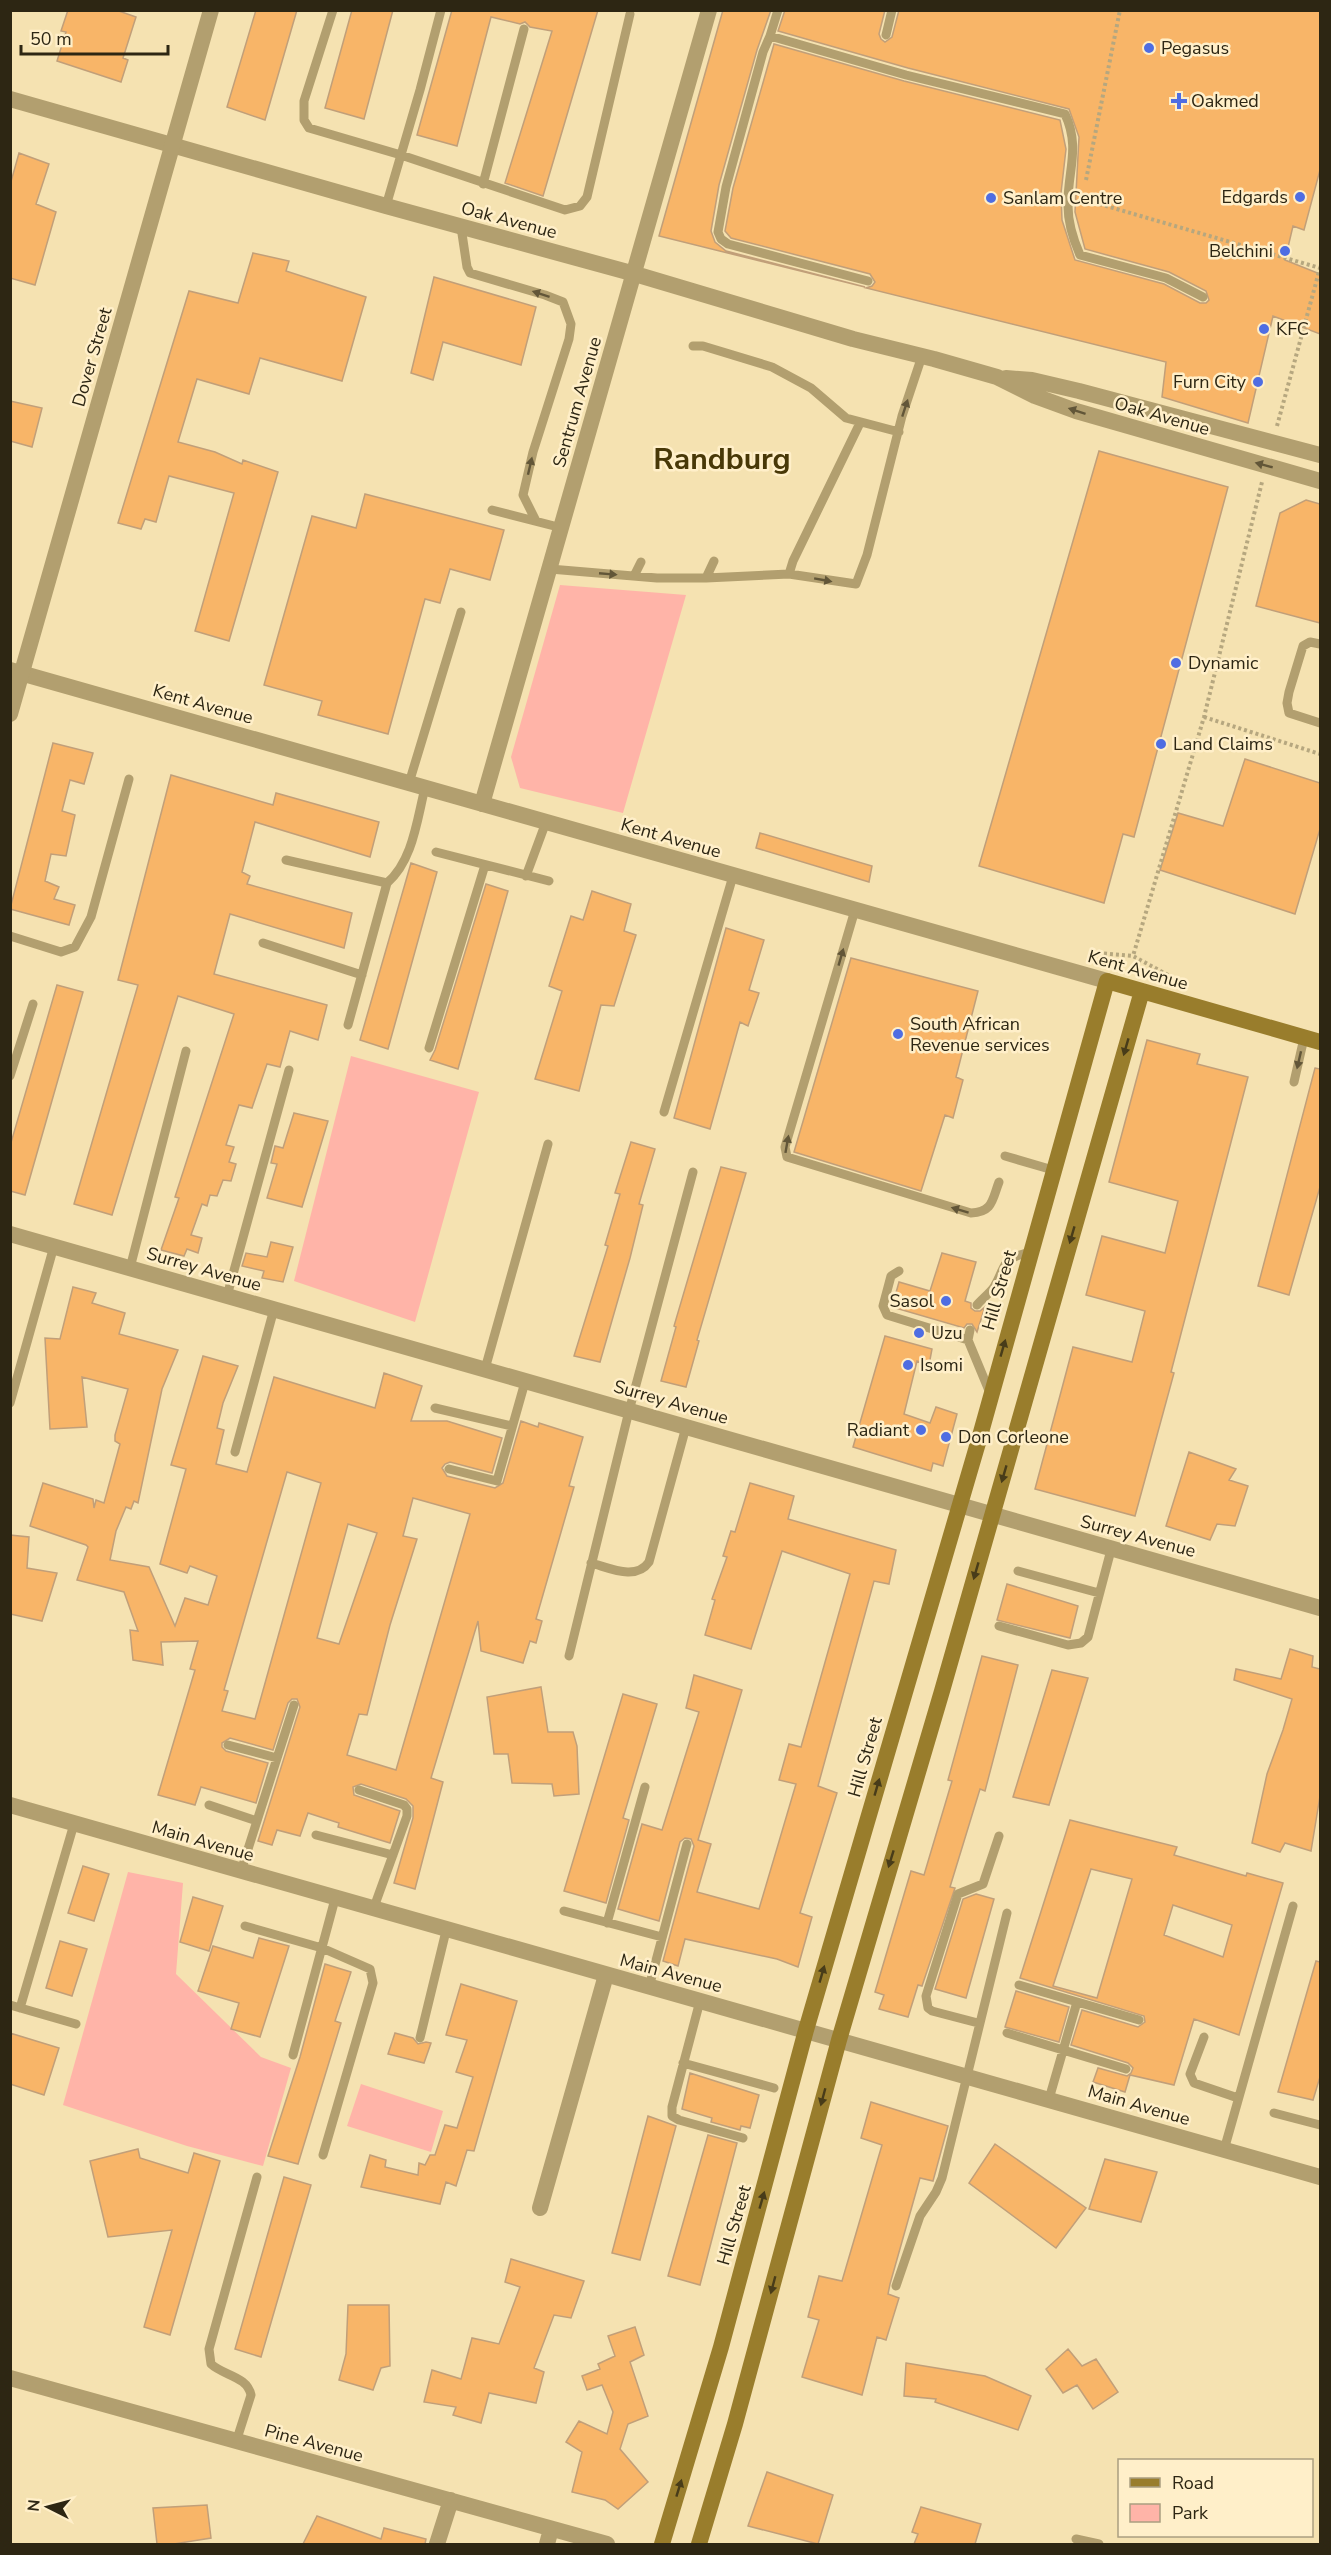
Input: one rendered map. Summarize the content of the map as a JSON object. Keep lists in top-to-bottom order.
{
  "streets": {
    "main road": ["Kent Avenue", "Hill Street"],
    "street": [
      "Oak Avenue",
      "Dover Street",
      "Sentrum Avenue",
      "Surrey Avenue",
      "Main Avenue",
      "Pine Avenue"
    ]
  },
  "crossings": [
    ["Oak Avenue", "Dover Street"],
    ["Oak Avenue", "Sentrum Avenue"],
    ["Dover Street", "Kent Avenue"],
    ["Sentrum Avenue", "Kent Avenue"],
    ["Kent Avenue", "Hill Street"],
    ["Surrey Avenue", "Hill Street"],
    ["Hill Street", "Main Avenue"]
  ],
  "districts": ["Randburg"],
  "places": {
    "other": [
      "Pegasus",
      "Edgards",
      "Sanlam Centre",
      "Belchini",
      "KFC",
      "Furn City",
      "Dynamic",
      "Land Claims",
      "South African Revenue services",
      "Sasol",
      "Uzu",
      "Isomi",
      "Radiant",
      "Don Corleone"
    ],
    "health": ["Oakmed"]
  },
  "legend": ["Road", "Park"],
  "scale_bar": "50 m",
  "north": "left"
}
